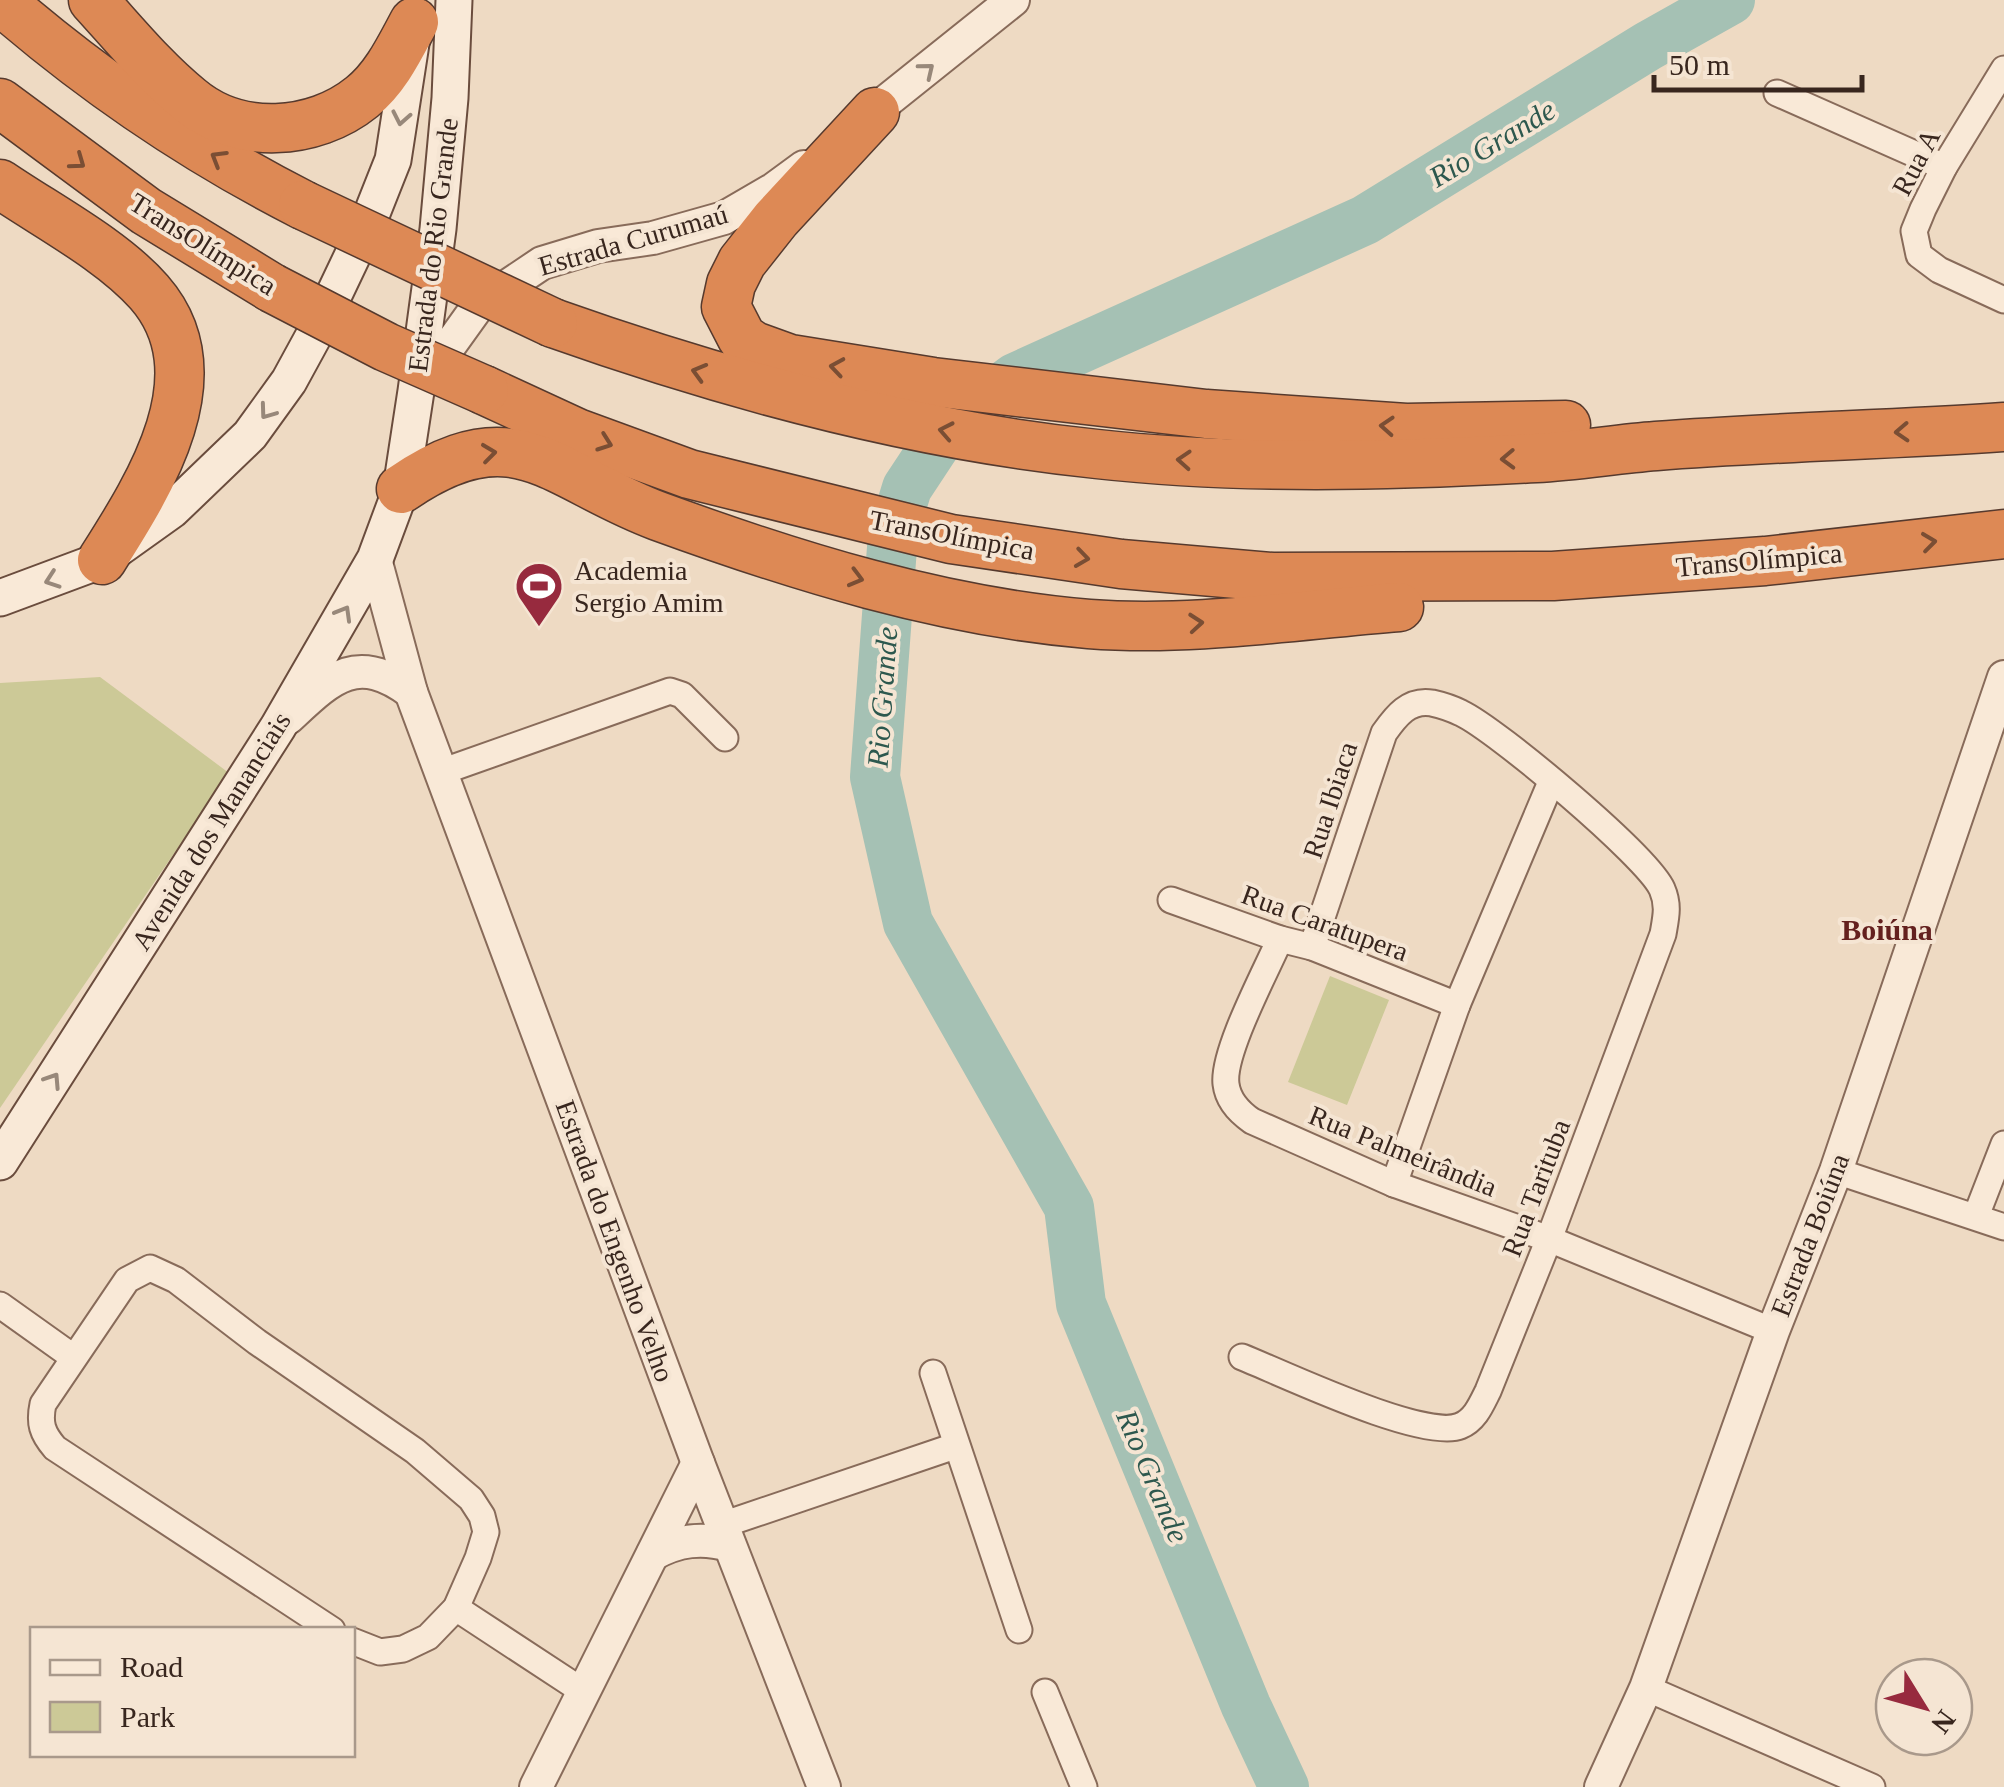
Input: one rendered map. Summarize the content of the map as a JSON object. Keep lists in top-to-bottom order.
{
  "streets": {
    "highway": ["TransOlímpica"],
    "main road": ["Estrada do Rio Grande", "Avenida dos Mananciais"],
    "street": [
      "Rua A",
      "Estrada Curumaú",
      "Rua Ibiaca",
      "Rua Caratupera",
      "Rua Palmeirândia",
      "Rua Tarituba",
      "Estrada Boiúna",
      "Estrada do Engenho Velho"
    ]
  },
  "crossings": [
    ["Estrada Curumaú", "Estrada do Rio Grande"],
    ["Estrada do Rio Grande", "Avenida dos Mananciais"],
    ["Rua Ibiaca", "Rua Caratupera"],
    ["Rua Ibiaca", "Rua Tarituba"],
    ["Avenida dos Mananciais", "Estrada do Engenho Velho"],
    ["Rua Caratupera", "Rua Palmeirândia"],
    ["Rua Palmeirândia", "Rua Tarituba"],
    ["Rua Palmeirândia", "Estrada Boiúna"]
  ],
  "one_way": ["Estrada do Rio Grande", "Avenida dos Mananciais"],
  "districts": ["Boiúna"],
  "water": ["Rio Grande"],
  "places": {
    "sports": ["Academia Sergio Amim"]
  },
  "legend": ["Road", "Park"],
  "scale_bar": "50 m",
  "north": "bottom right"
}
